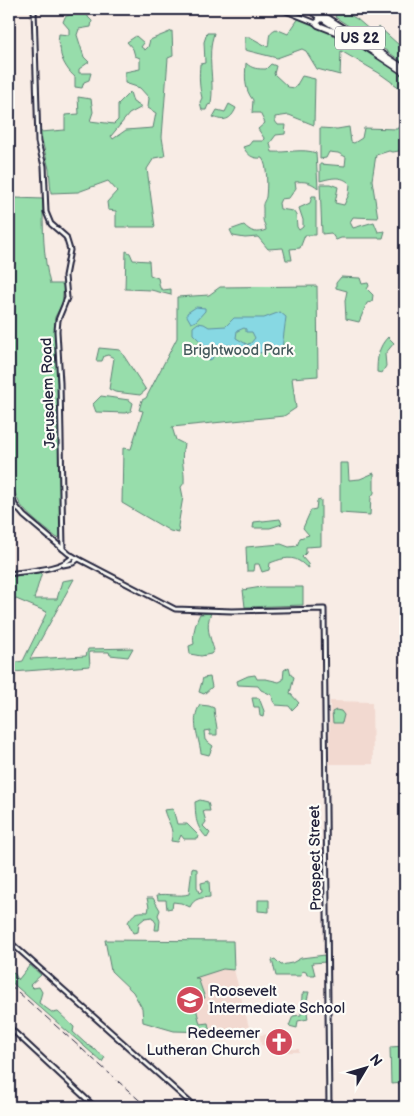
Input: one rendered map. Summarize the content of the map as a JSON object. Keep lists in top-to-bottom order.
{
  "streets": {
    "highway": ["US 22"],
    "street": ["Jerusalem Road", "Prospect Street"]
  },
  "parks": ["Brightwood Park"],
  "places": {
    "school or university": ["Roosevelt Intermediate School"],
    "church": ["Redeemer Lutheran Church"]
  },
  "north": "top right"
}
